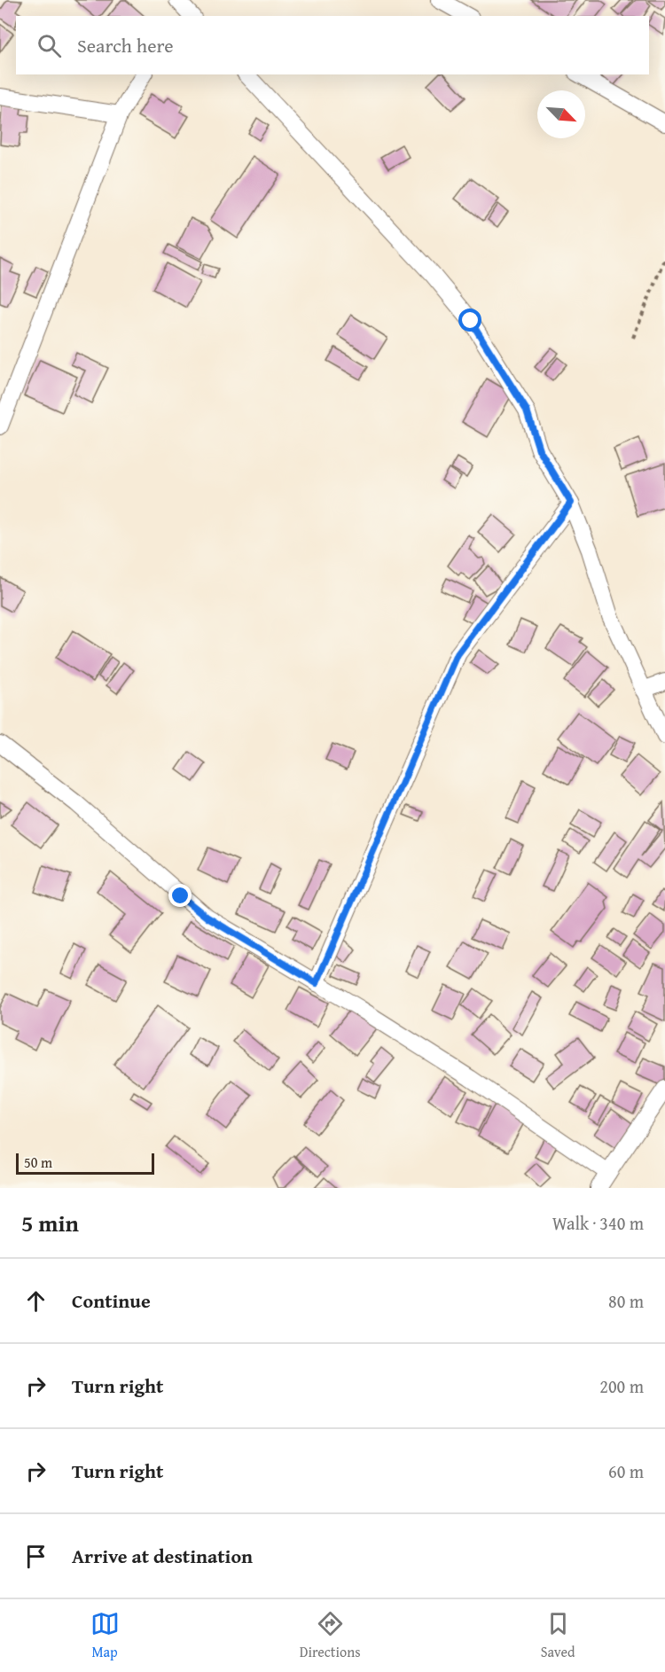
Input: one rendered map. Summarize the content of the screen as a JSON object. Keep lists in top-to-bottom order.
{
  "scale_bar": "50 m",
  "north": "bottom right",
  "page": {
    "search": "Search here",
    "scale": "50 m",
    "heading": ["5 min", "Walk · 340 m"],
    "list": [
      ["Continue", "80 m"],
      ["Turn right", "200 m"],
      ["Turn right", "60 m"],
      "Arrive at destination"
    ],
    "nav": ["Map", "Directions", "Saved"]
  }
}
